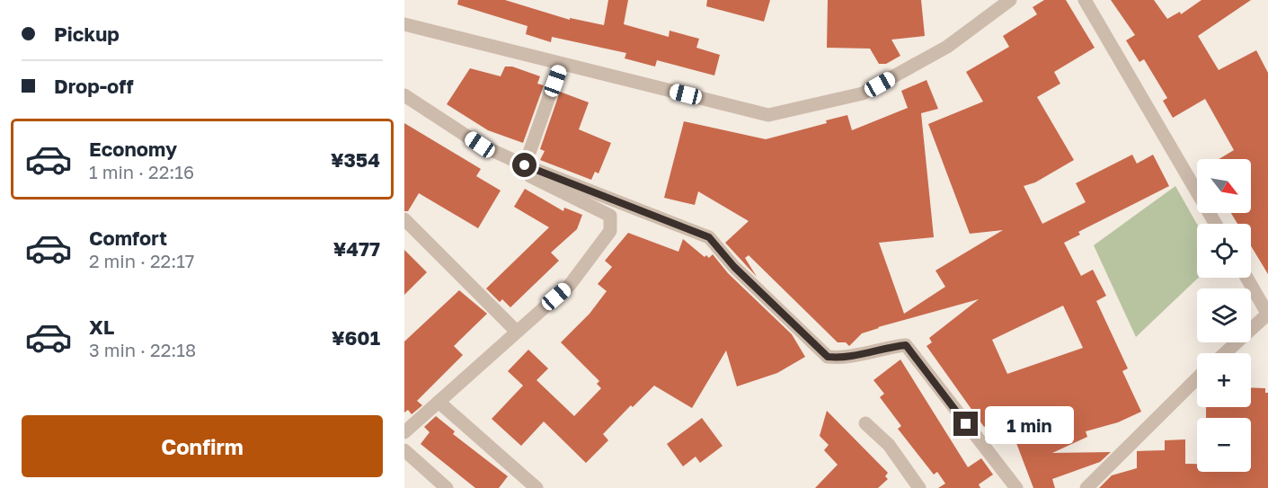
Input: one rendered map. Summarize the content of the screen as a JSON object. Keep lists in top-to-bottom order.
{
  "north": "bottom right",
  "page": {
    "banner": ["Pickup", "Drop-off"],
    "list": [
      {
        "name": "Economy",
        "note": "1 min · 22:16",
        "value": "¥354"
      },
      {
        "name": "Comfort",
        "note": "2 min · 22:17",
        "value": "¥477"
      },
      {
        "name": "XL",
        "note": "3 min · 22:18",
        "value": "¥601"
      }
    ],
    "map_buttons": ["+", "−"],
    "buttons": "Confirm",
    "bubble": "1 min"
  }
}
